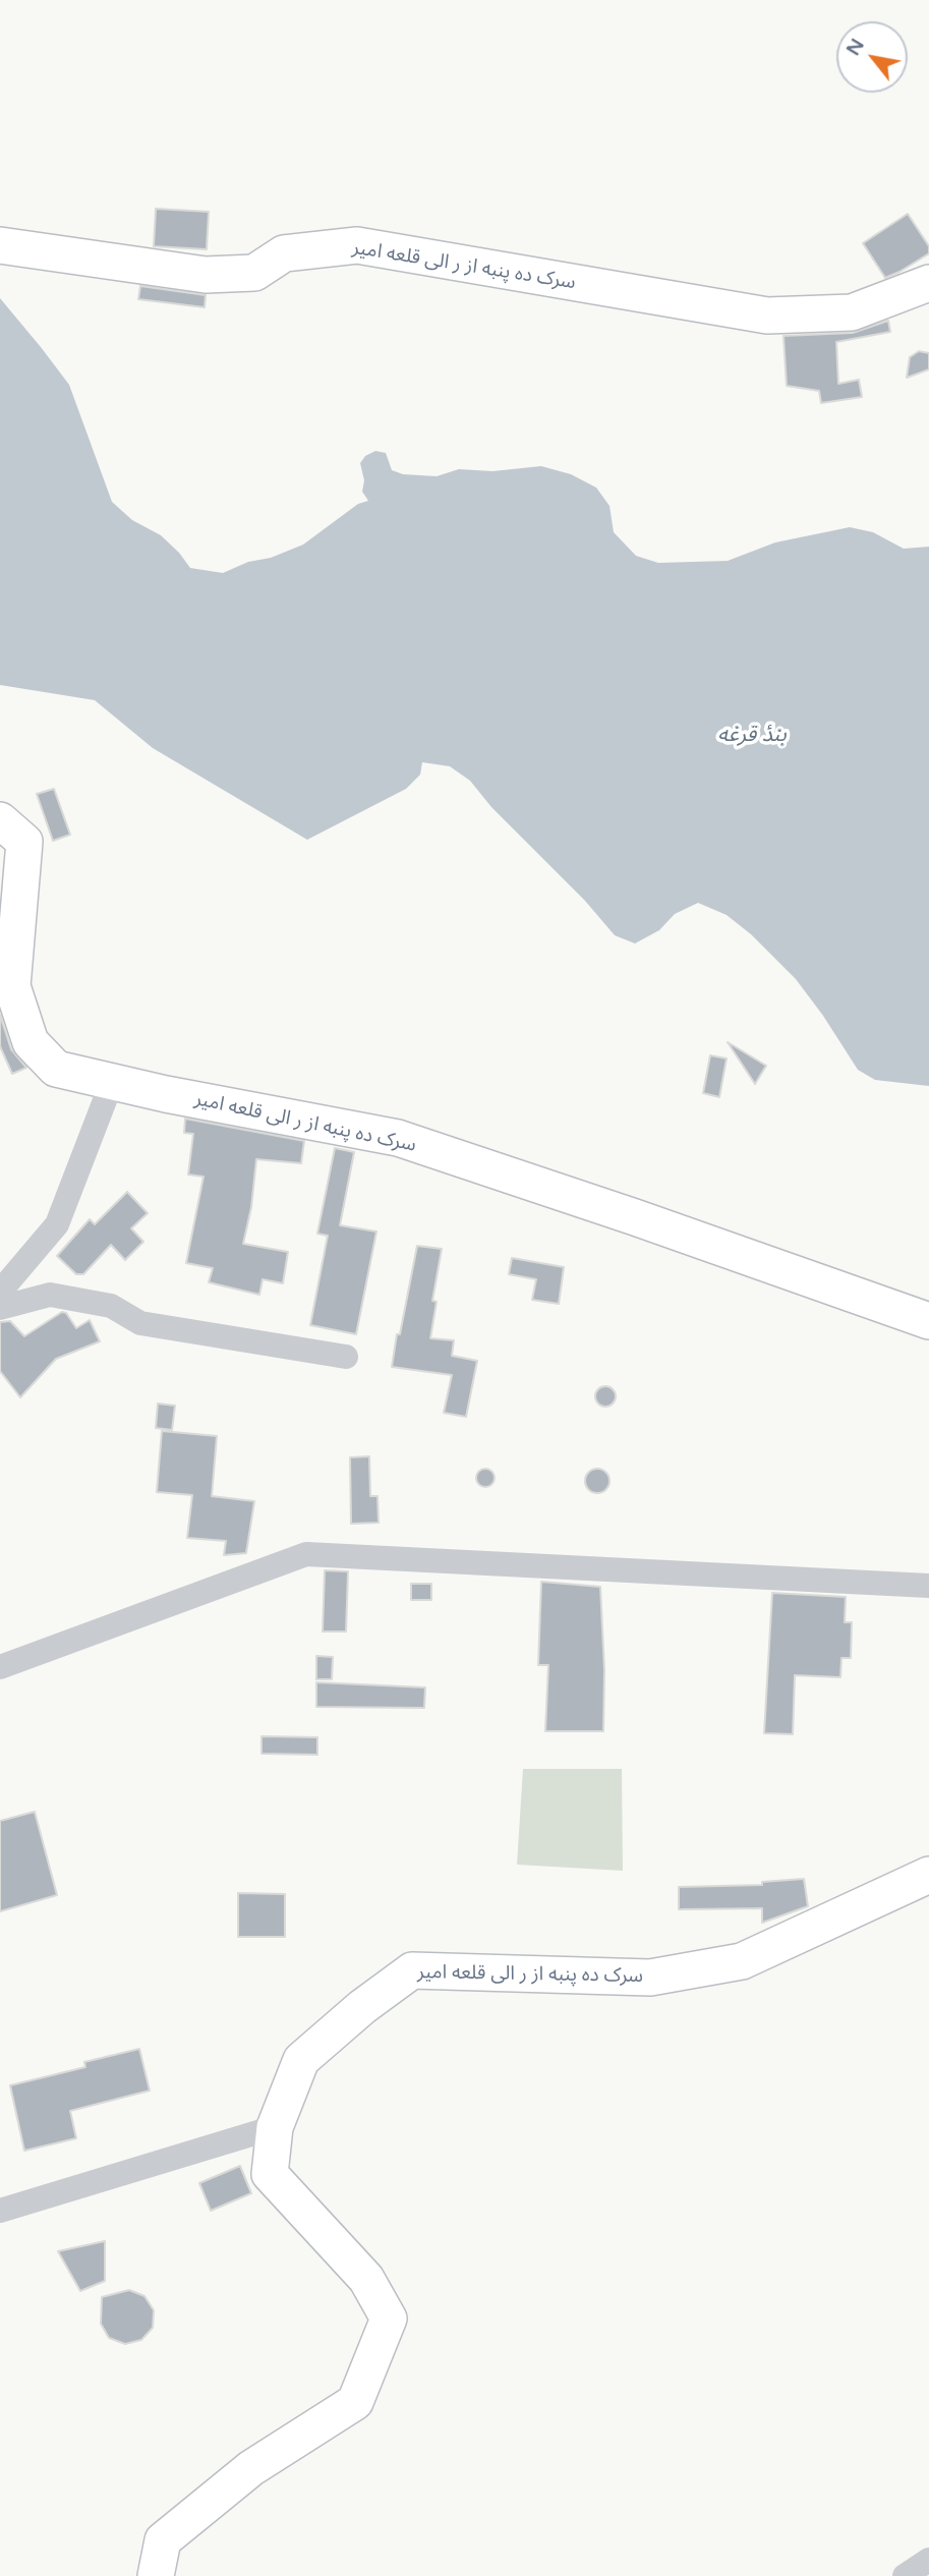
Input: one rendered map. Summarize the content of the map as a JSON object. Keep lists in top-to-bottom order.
{
  "streets": {
    "street": ["سرک ده پنبه از ر الی قلعه امیر"]
  },
  "water": ["بندٔ قرغه"],
  "north": "top left"
}
